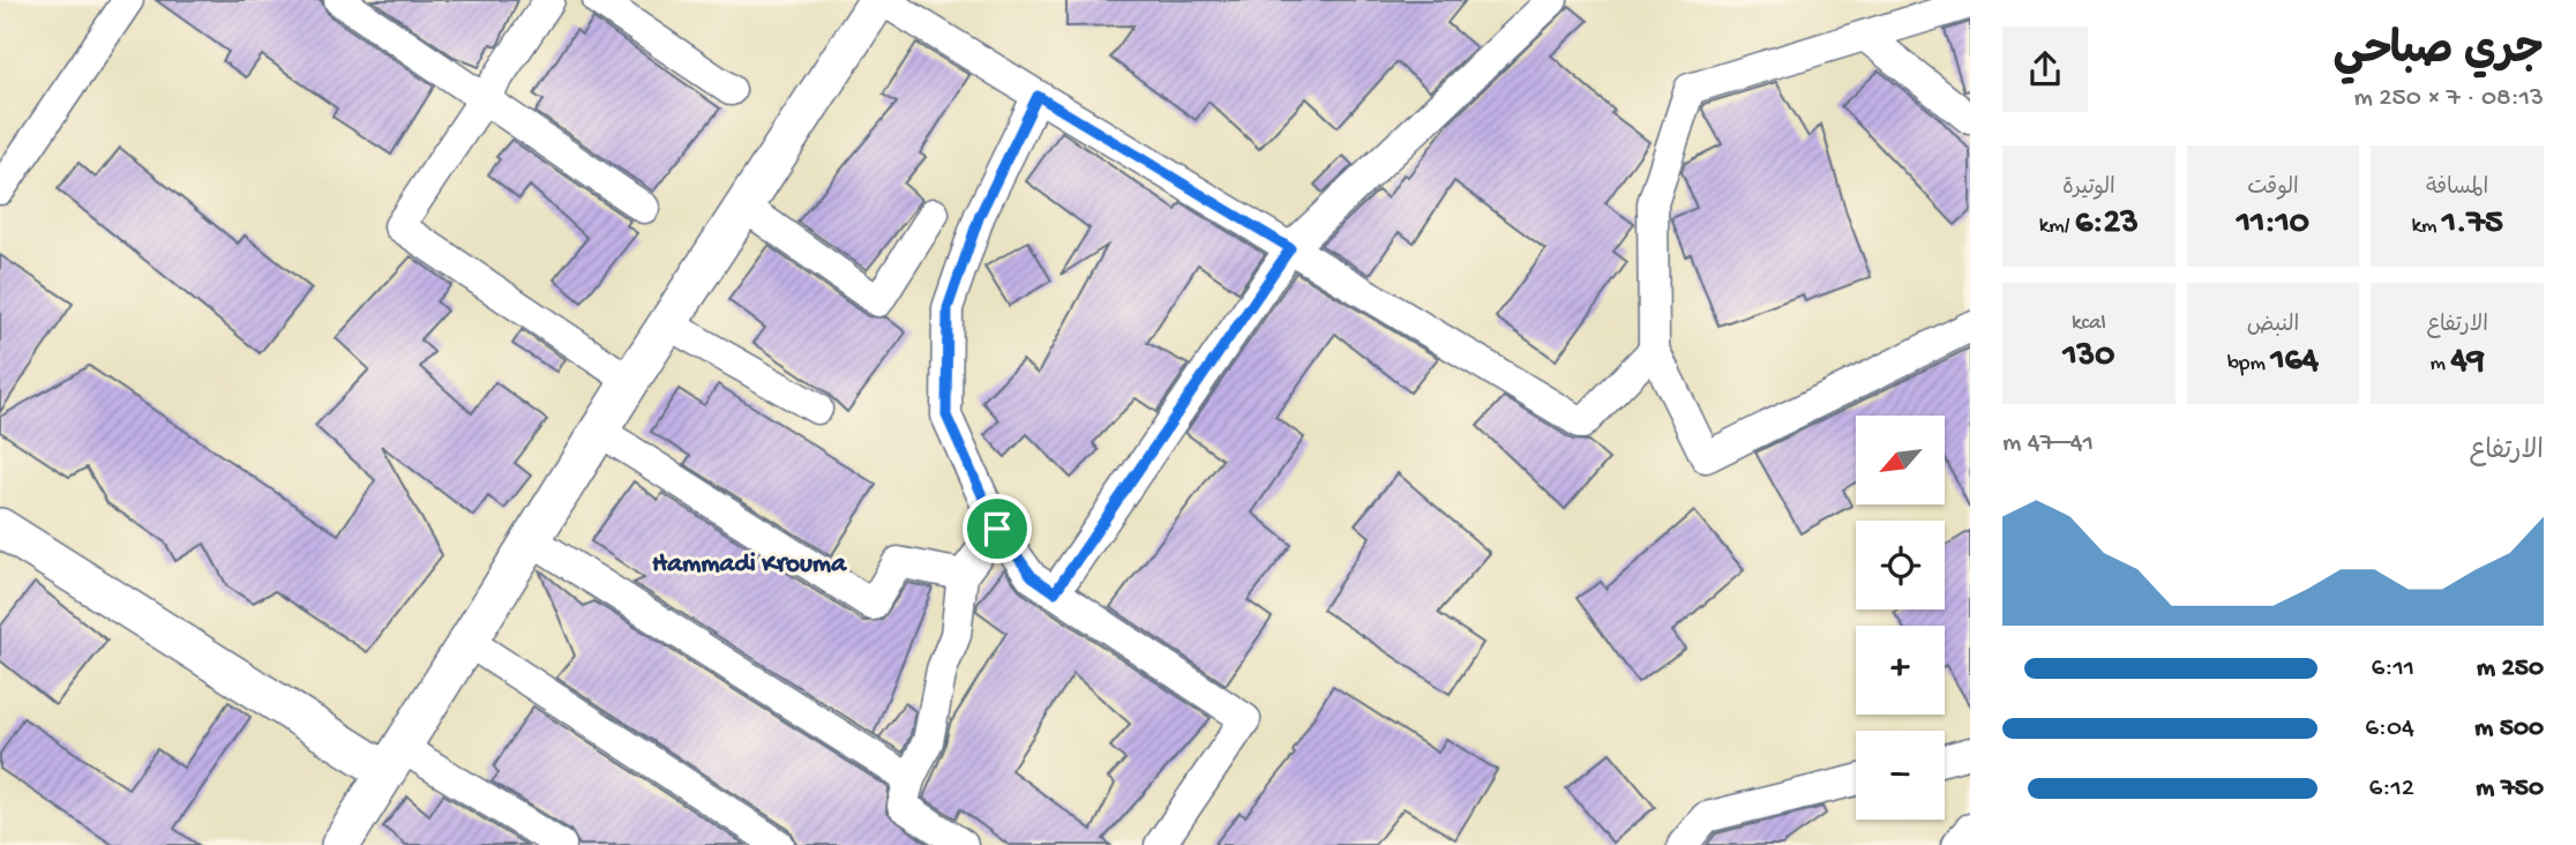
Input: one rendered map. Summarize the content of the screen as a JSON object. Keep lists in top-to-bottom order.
{
  "districts": ["Hammadi Krouma"],
  "north": "bottom left",
  "page": {
    "heading": ["جري صباحي", "08:13 · 7 × 250 m"],
    "stats": [
      ["المسافة", "1.75 km"],
      ["الوقت", "11:10"],
      ["الوتيرة", "6:23 /km"],
      ["الارتفاع", "49 m"],
      ["النبض", "164 bpm"],
      ["kcal", "130"]
    ],
    "chart": ["الارتفاع", "41–47 m"],
    "map_buttons": ["+", "−"],
    "list": [
      {
        "name": "250 m",
        "note": "6:11"
      },
      {
        "name": "500 m",
        "note": "6:04"
      },
      {
        "name": "750 m",
        "note": "6:12"
      }
    ]
  }
}
